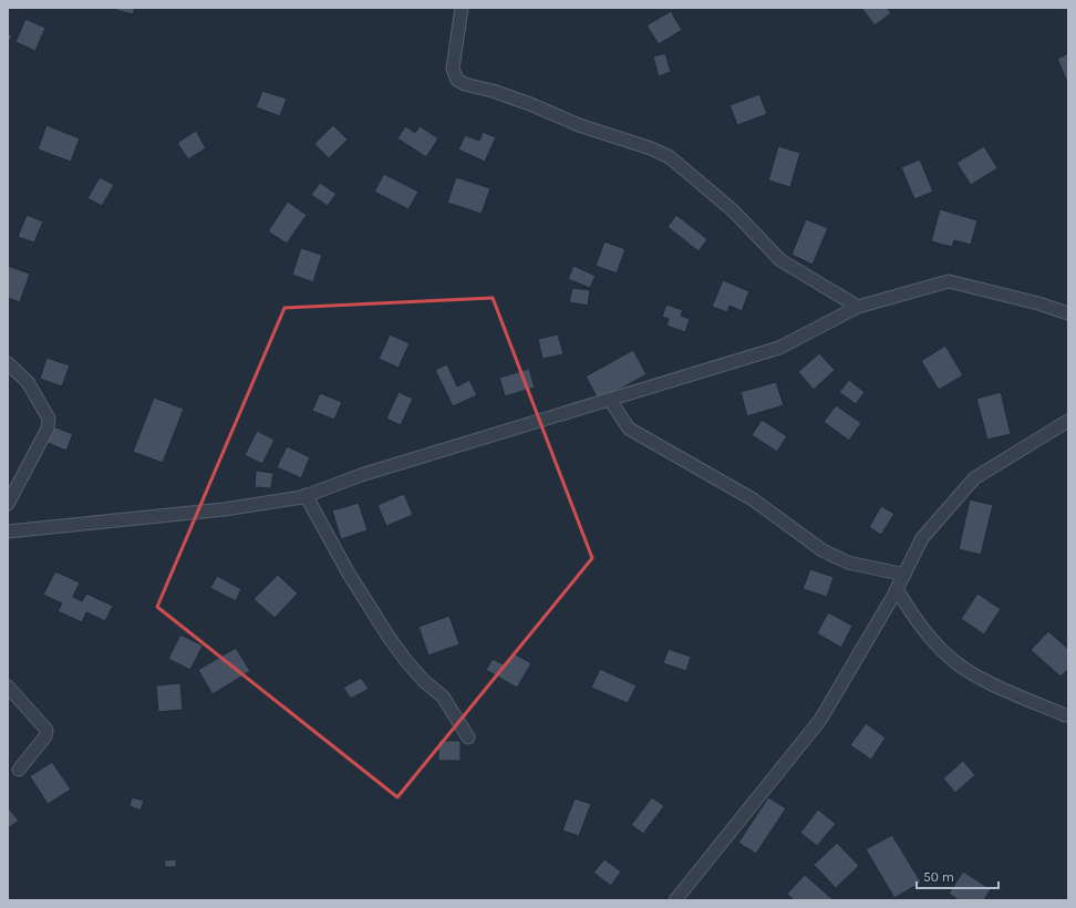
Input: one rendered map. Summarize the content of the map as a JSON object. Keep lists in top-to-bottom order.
{
  "scale_bar": "50 m"
}
